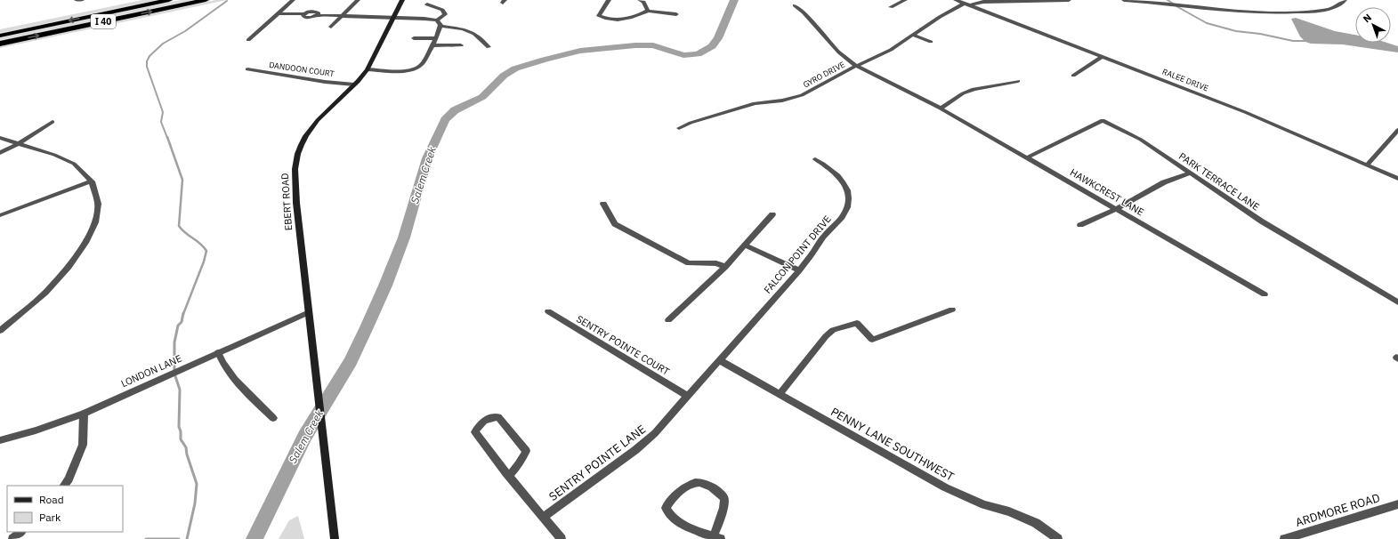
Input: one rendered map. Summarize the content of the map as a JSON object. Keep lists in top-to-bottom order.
{
  "streets": {
    "highway": ["I 40"],
    "main road": ["EBERT ROAD"],
    "street": [
      "DANDOON COURT",
      "GYRO DRIVE",
      "RALEE DRIVE",
      "PARK TERRACE LANE",
      "HAWKCREST LANE",
      "FALCON POINT DRIVE",
      "SENTRY POINTE COURT",
      "LONDON LANE",
      "PENNY LANE SOUTHWEST",
      "SENTRY POINTE LANE",
      "ARDMORE ROAD"
    ]
  },
  "crossings": [
    ["DANDOON COURT", "EBERT ROAD"],
    ["GYRO DRIVE", "RALEE DRIVE"],
    ["GYRO DRIVE", "HAWKCREST LANE"],
    ["PARK TERRACE LANE", "HAWKCREST LANE"],
    ["EBERT ROAD", "LONDON LANE"],
    ["FALCON POINT DRIVE", "PENNY LANE SOUTHWEST"],
    ["FALCON POINT DRIVE", "SENTRY POINTE LANE"],
    ["SENTRY POINTE COURT", "SENTRY POINTE LANE"],
    ["PENNY LANE SOUTHWEST", "SENTRY POINTE LANE"]
  ],
  "water": ["Salem Creek"],
  "legend": ["Road", "Park"],
  "north": "top left"
}
